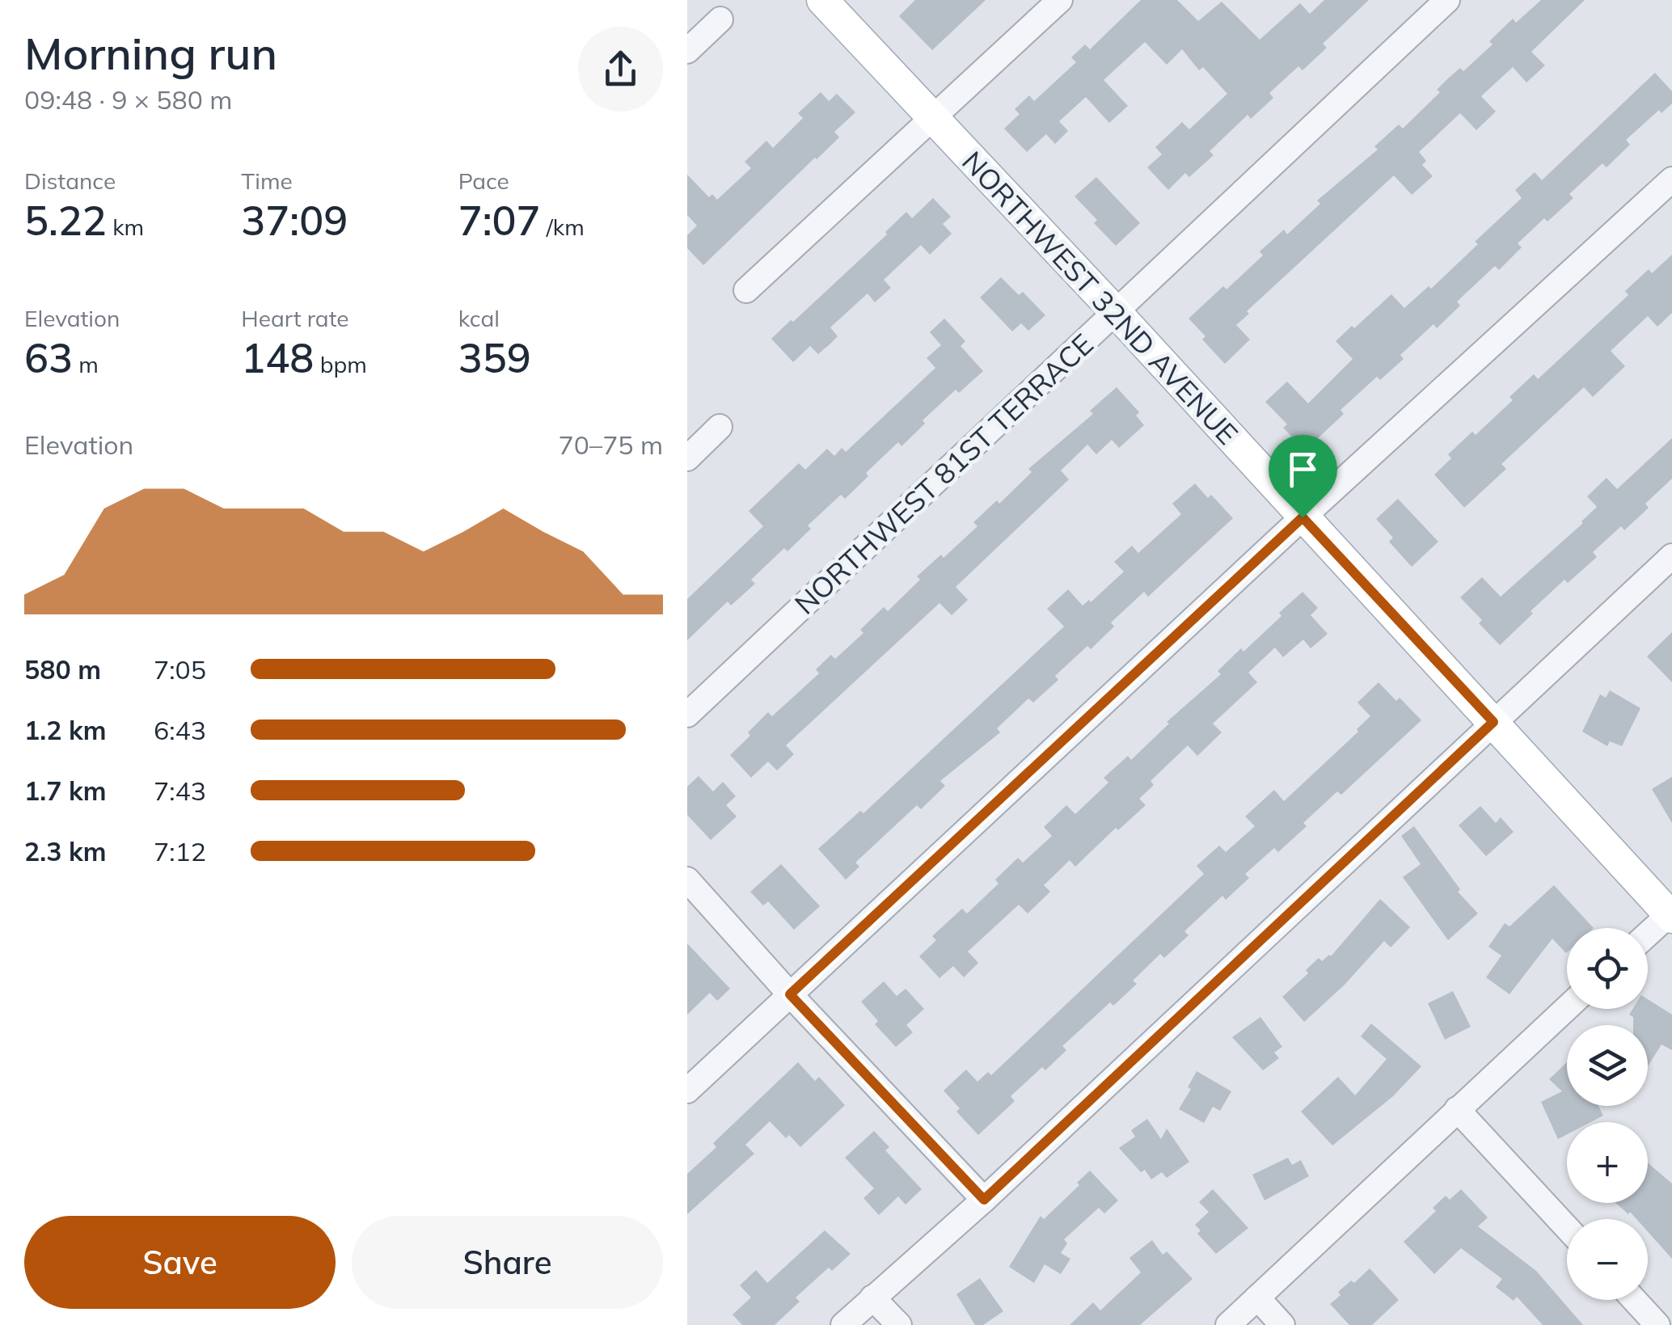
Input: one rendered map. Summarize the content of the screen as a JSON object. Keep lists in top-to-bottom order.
{
  "streets": {
    "main road": ["NORTHWEST 32ND AVENUE"],
    "street": ["NORTHWEST 81ST TERRACE"]
  },
  "crossings": [
    ["NORTHWEST 32ND AVENUE", "NORTHWEST 81ST TERRACE"]
  ],
  "page": {
    "heading": ["Morning run", "09:48 · 9 × 580 m"],
    "stats": [
      ["Distance", "5.22 km"],
      ["Time", "37:09"],
      ["Pace", "7:07 /km"],
      ["Elevation", "63 m"],
      ["Heart rate", "148 bpm"],
      ["kcal", "359"]
    ],
    "chart": ["Elevation", "70–75 m"],
    "list": [
      {
        "name": "580 m",
        "note": "7:05"
      },
      {
        "name": "1.2 km",
        "note": "6:43"
      },
      {
        "name": "1.7 km",
        "note": "7:43"
      },
      {
        "name": "2.3 km",
        "note": "7:12"
      }
    ],
    "map_buttons": ["+", "−"],
    "buttons": ["Save", "Share"]
  }
}
